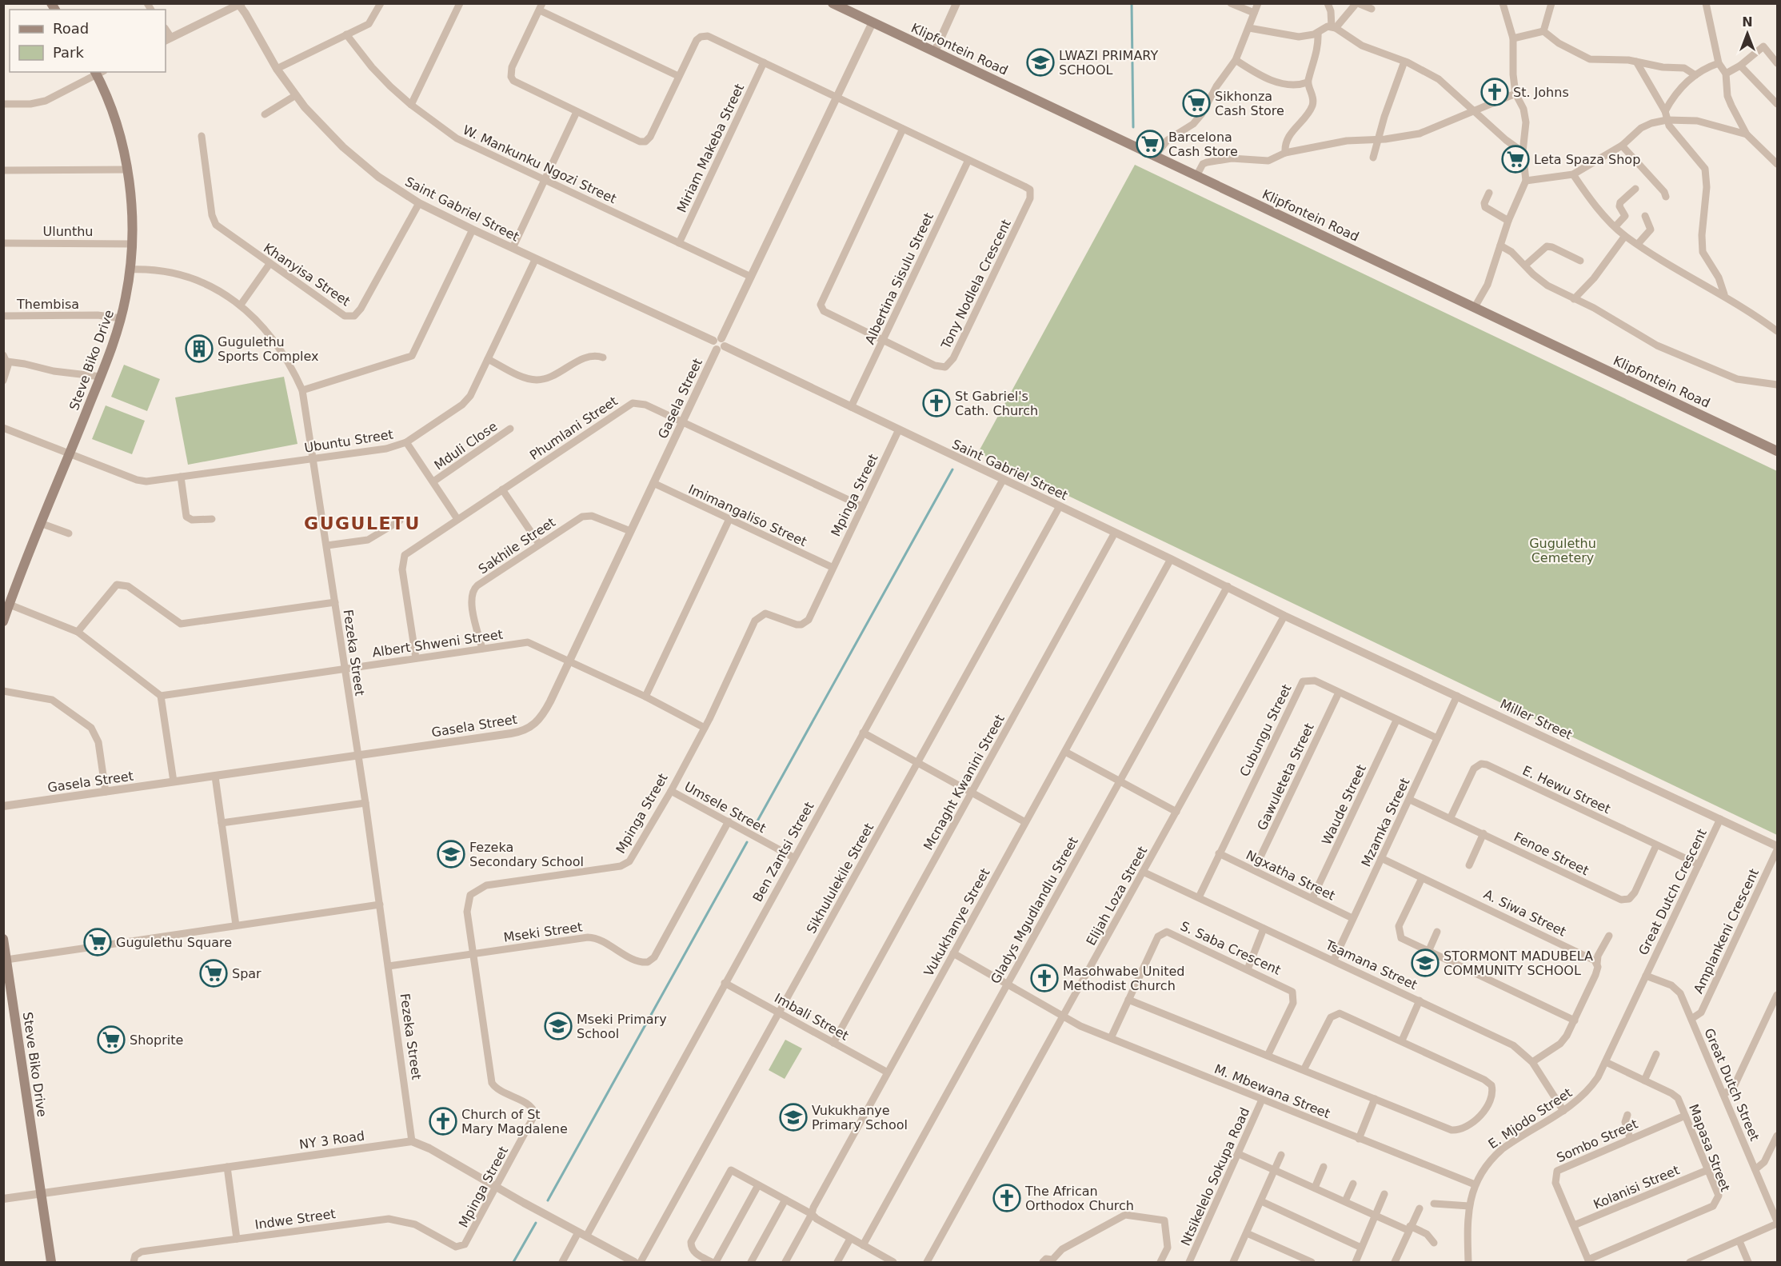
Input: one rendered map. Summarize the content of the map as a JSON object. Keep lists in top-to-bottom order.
{
  "streets": {
    "main road": ["Klipfontein Road", "Steve Biko Drive"],
    "street": [
      "Miriam Makeba Street",
      "W. Mankunku Ngozi Street",
      "Saint Gabriel Street",
      "Ulunthu",
      "Khanyisa Street",
      "Albertina Sisulu Street",
      "Tony Nodlela Crescent",
      "Thembisa",
      "Gasela Street",
      "Phumlani Street",
      "Ubuntu Street",
      "Mduli Close",
      "Mpinga Street",
      "Imimangaliso Street",
      "Sakhile Street",
      "Albert Shweni Street",
      "Fezeka Street",
      "Miller Street",
      "Cubungu Street",
      "Gawuleteta Street",
      "Mcnaght Kwanini Street",
      "E. Hewu Street",
      "Waude Street",
      "Umsele Street",
      "Mzamka Street",
      "Ben Zantsi Street",
      "Fenoe Street",
      "Ngxatha Street",
      "Sikhululekile Street",
      "Great Dutch Crescent",
      "Elijah Loza Street",
      "Gladys Mgudlandlu Street",
      "A. Siwa Street",
      "Vukukhanye Street",
      "Amplankeni Crescent",
      "Mseki Street",
      "S. Saba Crescent",
      "Tsamana Street",
      "Imbali Street",
      "Great Dutch Street",
      "M. Mbewana Street",
      "E. Mjodo Street",
      "NY 3 Road",
      "Sombo Street",
      "Mapasa Street",
      "Ntsikelelo Sokupa Road",
      "Kolanisi Street",
      "Indwe Street"
    ]
  },
  "crossings": [
    ["Klipfontein Road", "Gasela Street"],
    ["Miriam Makeba Street", "W. Mankunku Ngozi Street"],
    ["W. Mankunku Ngozi Street", "Gasela Street"],
    ["Saint Gabriel Street", "Khanyisa Street"],
    ["Saint Gabriel Street", "Albertina Sisulu Street"],
    ["Saint Gabriel Street", "Gasela Street"],
    ["Saint Gabriel Street", "Ubuntu Street"],
    ["Saint Gabriel Street", "Mpinga Street"],
    ["Saint Gabriel Street", "Miller Street"],
    ["Saint Gabriel Street", "Mcnaght Kwanini Street"],
    ["Saint Gabriel Street", "Ben Zantsi Street"],
    ["Saint Gabriel Street", "Sikhululekile Street"],
    ["Saint Gabriel Street", "Elijah Loza Street"],
    ["Saint Gabriel Street", "Gladys Mgudlandlu Street"],
    ["Saint Gabriel Street", "Vukukhanye Street"],
    ["Ulunthu", "Steve Biko Drive"],
    ["Albertina Sisulu Street", "Tony Nodlela Crescent"],
    ["Thembisa", "Steve Biko Drive"],
    ["Steve Biko Drive", "Ubuntu Street"],
    ["Steve Biko Drive", "Fezeka Street"],
    ["Steve Biko Drive", "NY 3 Road"],
    ["Gasela Street", "Phumlani Street"],
    ["Gasela Street", "Imimangaliso Street"],
    ["Gasela Street", "Sakhile Street"],
    ["Gasela Street", "Albert Shweni Street"],
    ["Gasela Street", "Fezeka Street"],
    ["Phumlani Street", "Mpinga Street"],
    ["Phumlani Street", "Albert Shweni Street"],
    ["Ubuntu Street", "Fezeka Street"],
    ["Mpinga Street", "Imimangaliso Street"],
    ["Mpinga Street", "Albert Shweni Street"],
    ["Mpinga Street", "Umsele Street"],
    ["Mpinga Street", "Mseki Street"],
    ["Mpinga Street", "Indwe Street"],
    ["Sakhile Street", "Albert Shweni Street"],
    ["Albert Shweni Street", "Fezeka Street"],
    ["Fezeka Street", "Mseki Street"],
    ["Fezeka Street", "NY 3 Road"],
    ["Miller Street", "Mzamka Street"],
    ["Miller Street", "Great Dutch Crescent"],
    ["Miller Street", "Elijah Loza Street"],
    ["Cubungu Street", "Gawuleteta Street"],
    ["Cubungu Street", "Waude Street"],
    ["Cubungu Street", "Mzamka Street"],
    ["Cubungu Street", "Ngxatha Street"],
    ["Cubungu Street", "Tsamana Street"],
    ["Gawuleteta Street", "Ngxatha Street"],
    ["Mcnaght Kwanini Street", "Imbali Street"],
    ["E. Hewu Street", "Fenoe Street"],
    ["E. Hewu Street", "Great Dutch Crescent"],
    ["Waude Street", "Ngxatha Street"],
    ["Umsele Street", "Ben Zantsi Street"],
    ["Umsele Street", "Mseki Street"],
    ["Mzamka Street", "Fenoe Street"],
    ["Mzamka Street", "Ngxatha Street"],
    ["Mzamka Street", "A. Siwa Street"],
    ["Mzamka Street", "Tsamana Street"],
    ["Ben Zantsi Street", "Imbali Street"],
    ["Sikhululekile Street", "Imbali Street"],
    ["Great Dutch Crescent", "Great Dutch Street"],
    ["Great Dutch Crescent", "E. Mjodo Street"],
    ["Elijah Loza Street", "Tsamana Street"],
    ["Elijah Loza Street", "M. Mbewana Street"],
    ["Gladys Mgudlandlu Street", "M. Mbewana Street"],
    ["Vukukhanye Street", "Imbali Street"],
    ["Vukukhanye Street", "M. Mbewana Street"],
    ["Amplankeni Crescent", "Great Dutch Street"],
    ["S. Saba Crescent", "M. Mbewana Street"],
    ["Tsamana Street", "E. Mjodo Street"],
    ["Great Dutch Street", "E. Mjodo Street"],
    ["M. Mbewana Street", "E. Mjodo Street"],
    ["M. Mbewana Street", "Ntsikelelo Sokupa Road"],
    ["E. Mjodo Street", "Mapasa Street"],
    ["Sombo Street", "Mapasa Street"],
    ["Sombo Street", "Kolanisi Street"],
    ["Mapasa Street", "Kolanisi Street"]
  ],
  "districts": ["GUGULETU"],
  "parks": ["Gugulethu Cemetery"],
  "places": {
    "school or university": [
      "LWAZI PRIMARY SCHOOL",
      "Fezeka Secondary School",
      "STORMONT MADUBELA COMMUNITY SCHOOL",
      "Mseki Primary School",
      "Vukukhanye Primary School"
    ],
    "church": [
      "St. Johns",
      "St Gabriel's Cath. Church",
      "Masohwabe United Methodist Church",
      "Church of St Mary Magdalene",
      "The African Orthodox Church"
    ],
    "supermarket": [
      "Sikhonza Cash Store",
      "Barcelona Cash Store",
      "Leta Spaza Shop",
      "Gugulethu Square",
      "Spar",
      "Shoprite"
    ],
    "building": ["Gugulethu Sports Complex"]
  },
  "legend": ["Road", "Park"],
  "north": "top"
}
